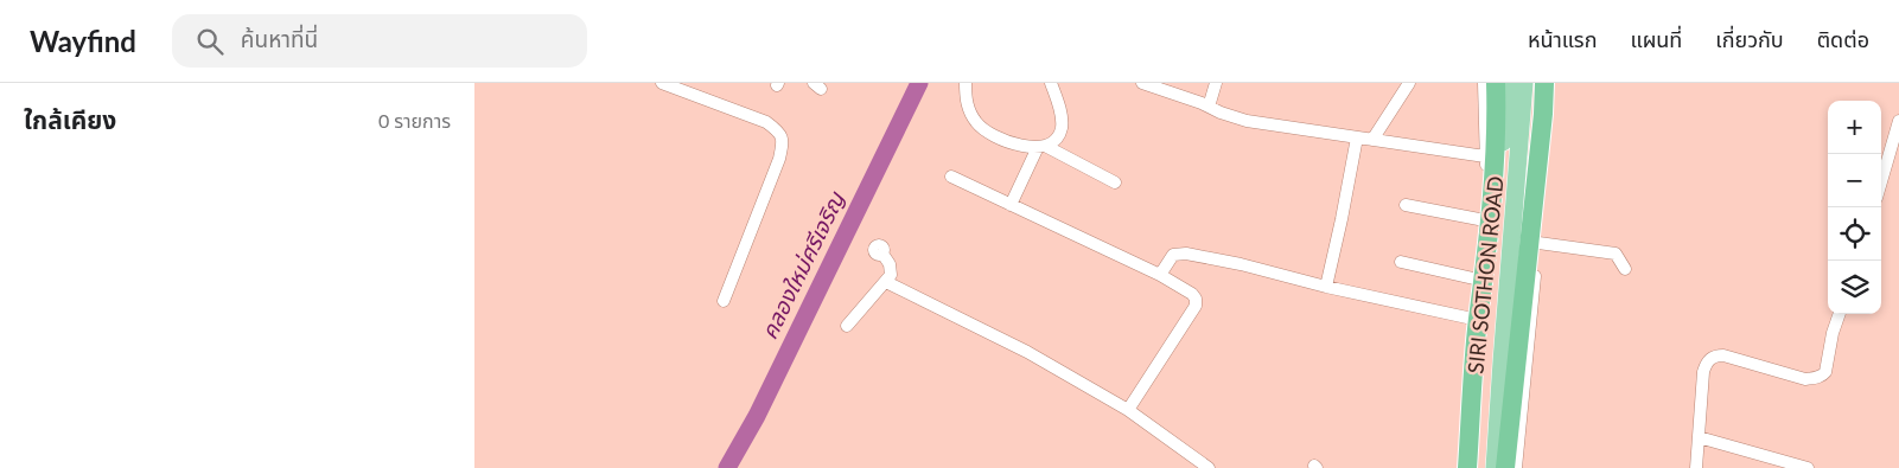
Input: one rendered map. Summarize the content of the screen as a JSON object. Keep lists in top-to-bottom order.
{
  "streets": {
    "highway": ["SIRI SOTHON ROAD"]
  },
  "water": ["คลองใหม่ศรีเจริญ"],
  "page": {
    "header": "Wayfind",
    "search": "ค้นหาที่นี่",
    "nav": [
      "หน้าแรก",
      "แผนที่",
      "เกี่ยวกับ",
      "ติดต่อ"
    ],
    "heading": ["ใกล้เคียง", "0 รายการ"],
    "map_buttons": ["+", "−"]
  }
}
